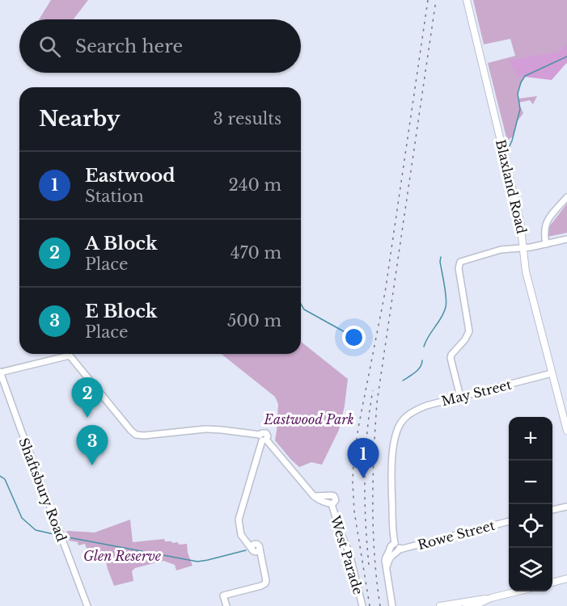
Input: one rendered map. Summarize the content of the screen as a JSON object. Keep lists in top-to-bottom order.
{
  "streets": {
    "main road": ["Blaxland Road"],
    "street": [
      "May Street",
      "Shaftsbury Road",
      "Rowe Street",
      "West Parade"
    ]
  },
  "crossings": [
    ["Blaxland Road", "May Street"],
    ["May Street", "Rowe Street"]
  ],
  "parks": ["Eastwood Park", "Glen Reserve"],
  "page": {
    "search": "Search here",
    "heading": ["Nearby", "3 results"],
    "list": [
      {
        "mark": "1",
        "name": "Eastwood",
        "note": "Station",
        "value": "240 m"
      },
      {
        "mark": "2",
        "name": "A Block",
        "note": "Place",
        "value": "470 m"
      },
      {
        "mark": "3",
        "name": "E Block",
        "note": "Place",
        "value": "500 m"
      }
    ],
    "pins": ["2", "3", "1"],
    "map_buttons": ["+", "−"]
  }
}
